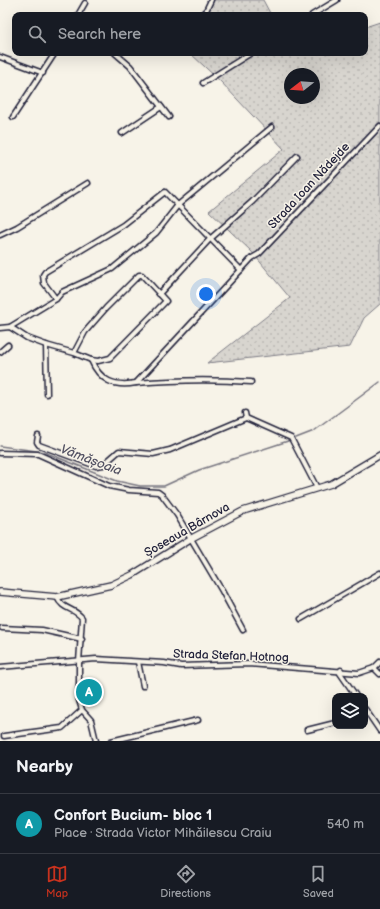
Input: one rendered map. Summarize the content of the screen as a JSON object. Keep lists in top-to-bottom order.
{
  "streets": {
    "main road": ["Șoseaua Bârnova"],
    "street": ["Strada Ioan Nădejde", "Strada Stefan Hotnog"]
  },
  "water": ["Vămășoaia"],
  "north": "left",
  "page": {
    "search": "Search here",
    "pins": "A",
    "heading": "Nearby",
    "list": [
      {
        "mark": "A",
        "name": "Confort Bucium- bloc 1",
        "note": "Place · Strada Victor Mihăilescu Craiu",
        "value": "540 m"
      }
    ],
    "nav": ["Map", "Directions", "Saved"]
  }
}
